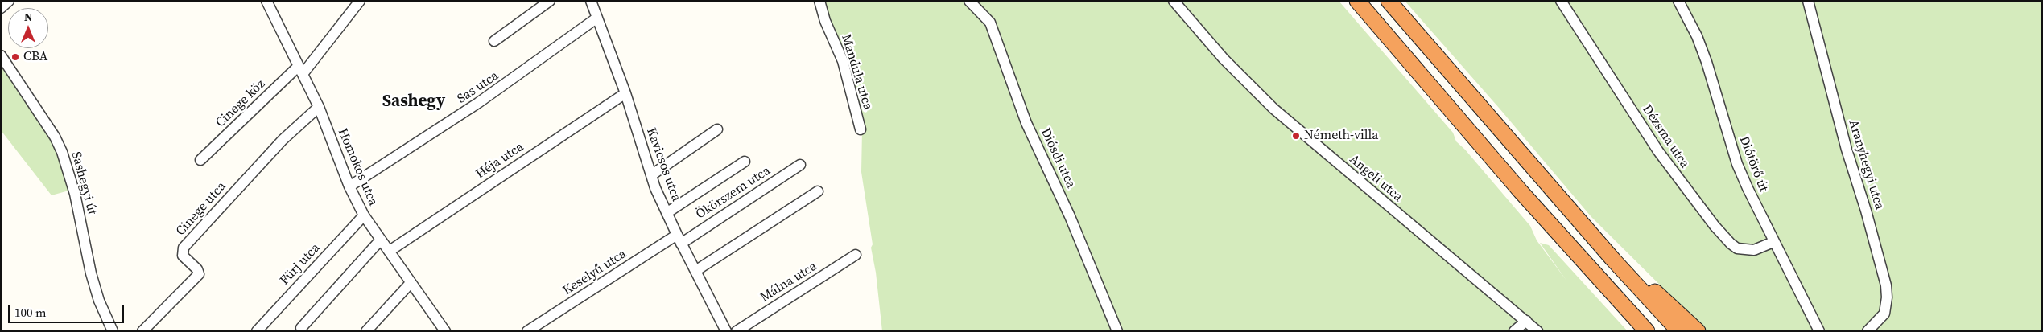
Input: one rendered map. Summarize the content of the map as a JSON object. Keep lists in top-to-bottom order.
{
  "streets": {
    "street": [
      "Mandula utca",
      "Sas utca",
      "Cinege köz",
      "Dézsma utca",
      "Diósdi utca",
      "Héja utca",
      "Diótörő út",
      "Kavicsos utca",
      "Aranyhegyi utca",
      "Homokos utca",
      "Angeli utca",
      "Sashegyi út",
      "Ökörszem utca",
      "Cinege utca",
      "Fürj utca",
      "Keselyű utca",
      "Málna utca"
    ]
  },
  "crossings": [
    ["Sas utca", "Kavicsos utca"],
    ["Sas utca", "Homokos utca"],
    ["Cinege köz", "Homokos utca"],
    ["Dézsma utca", "Diótörő út"],
    ["Héja utca", "Kavicsos utca"],
    ["Héja utca", "Homokos utca"],
    ["Kavicsos utca", "Ökörszem utca"],
    ["Kavicsos utca", "Keselyű utca"],
    ["Homokos utca", "Cinege utca"],
    ["Homokos utca", "Fürj utca"],
    ["Ökörszem utca", "Keselyű utca"]
  ],
  "districts": ["Sashegy"],
  "places": ["CBA", "Németh-villa"],
  "scale_bar": "100 m",
  "north": "top"
}
